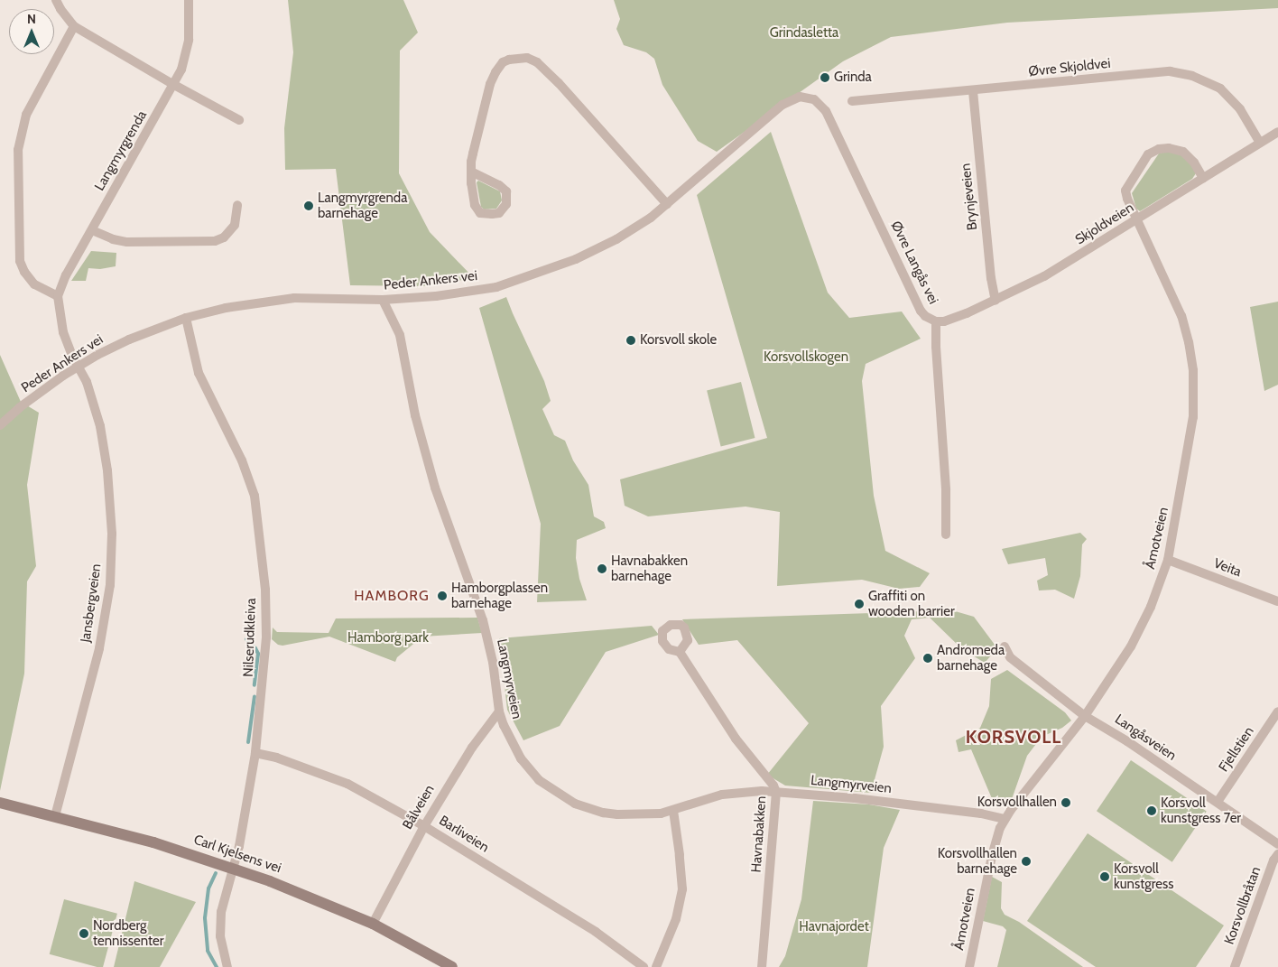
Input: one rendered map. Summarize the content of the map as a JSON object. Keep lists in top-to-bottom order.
{
  "streets": {
    "main road": ["Carl Kjelsens vei"],
    "street": [
      "Øvre Skjoldvei",
      "Langmyrgrenda",
      "Brynjeveien",
      "Skjoldveien",
      "Øvre Langås vei",
      "Peder Ankers vei",
      "Åmotveien",
      "Veita",
      "Jansbergveien",
      "Nilserudkleiva",
      "Langmyrveien",
      "Langåsveien",
      "Fjellstien",
      "Bålveien",
      "Barliveien",
      "Havnabakken",
      "Korsvollbråtan"
    ]
  },
  "crossings": [
    ["Øvre Skjoldvei", "Brynjeveien"],
    ["Øvre Skjoldvei", "Skjoldveien"],
    ["Brynjeveien", "Skjoldveien"],
    ["Skjoldveien", "Øvre Langås vei"],
    ["Skjoldveien", "Åmotveien"],
    ["Øvre Langås vei", "Peder Ankers vei"],
    ["Peder Ankers vei", "Jansbergveien"],
    ["Peder Ankers vei", "Nilserudkleiva"],
    ["Peder Ankers vei", "Langmyrveien"],
    ["Åmotveien", "Veita"],
    ["Åmotveien", "Langmyrveien"],
    ["Åmotveien", "Langåsveien"],
    ["Jansbergveien", "Carl Kjelsens vei"],
    ["Nilserudkleiva", "Barliveien"],
    ["Nilserudkleiva", "Carl Kjelsens vei"],
    ["Langmyrveien", "Bålveien"],
    ["Langmyrveien", "Havnabakken"],
    ["Langåsveien", "Fjellstien"],
    ["Bålveien", "Barliveien"],
    ["Bålveien", "Carl Kjelsens vei"]
  ],
  "districts": ["HAMBORG", "KORSVOLL"],
  "parks": [
    "Grindasletta",
    "Korsvollskogen",
    "Hamborg park",
    "Havnajordet"
  ],
  "places": [
    "Grinda",
    "Langmyrgrenda barnehage",
    "Korsvoll skole",
    "Havnabakken barnehage",
    "Hamborgplassen barnehage",
    "Graffiti on wooden barrier",
    "Andromeda barnehage",
    "Korsvollhallen",
    "Korsvoll kunstgress 7er",
    "Korsvollhallen barnehage",
    "Korsvoll kunstgress",
    "Nordberg tennissenter"
  ],
  "north": "top"
}
